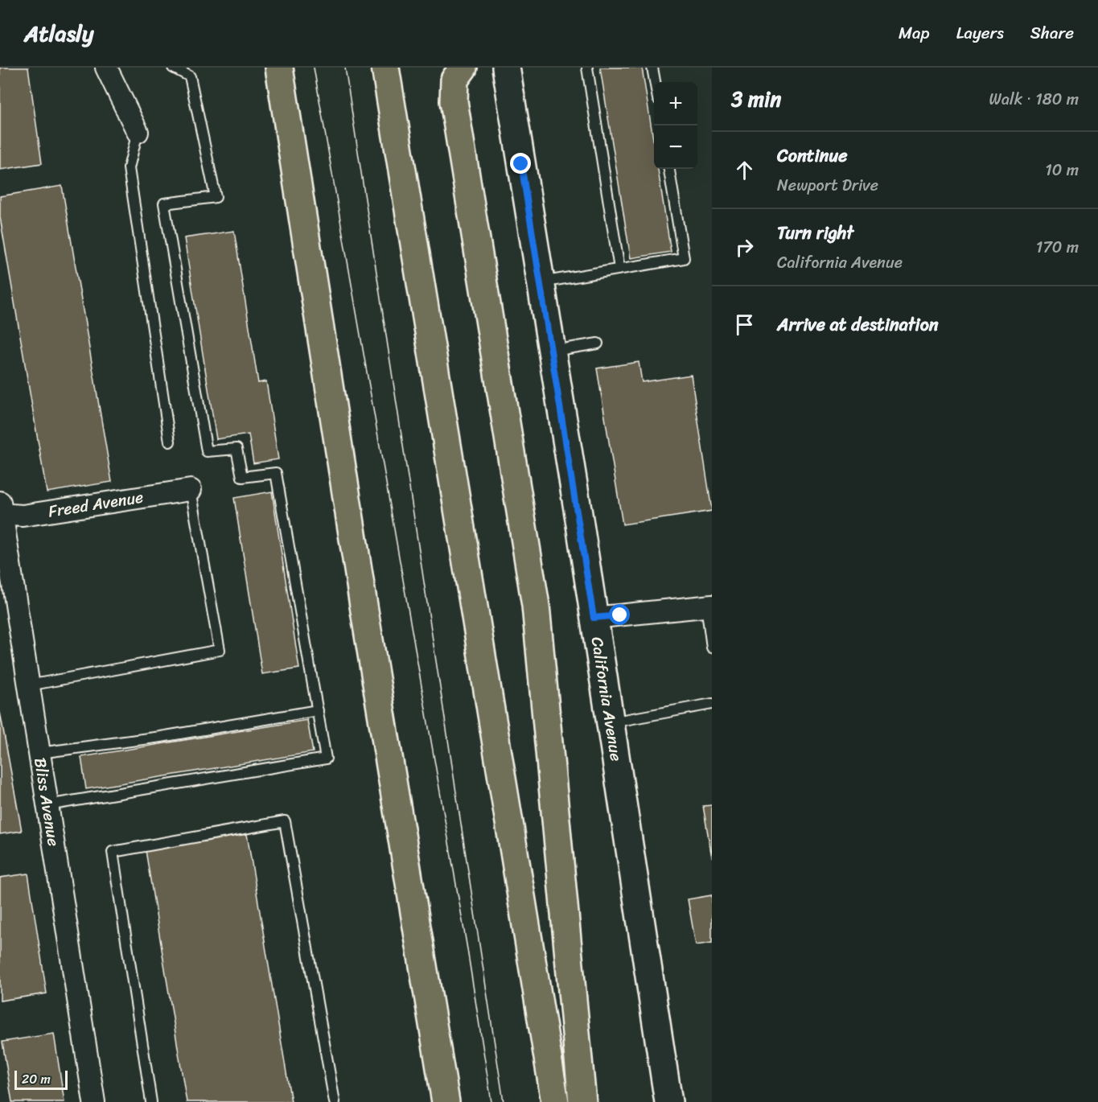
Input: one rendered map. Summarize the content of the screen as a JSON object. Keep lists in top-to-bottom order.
{
  "streets": {
    "main road": ["California Avenue"],
    "street": ["Freed Avenue", "Bliss Avenue"]
  },
  "crossings": [
    ["Freed Avenue", "Bliss Avenue"]
  ],
  "scale_bar": "20 m",
  "page": {
    "header": "Atlasly",
    "nav": ["Map", "Layers", "Share"],
    "heading": ["3 min", "Walk · 180 m"],
    "map_buttons": ["+", "−"],
    "list": [
      ["Continue", "Newport Drive", "10 m"],
      ["Turn right", "California Avenue", "170 m"],
      "Arrive at destination"
    ],
    "scale": "20 m"
  }
}
